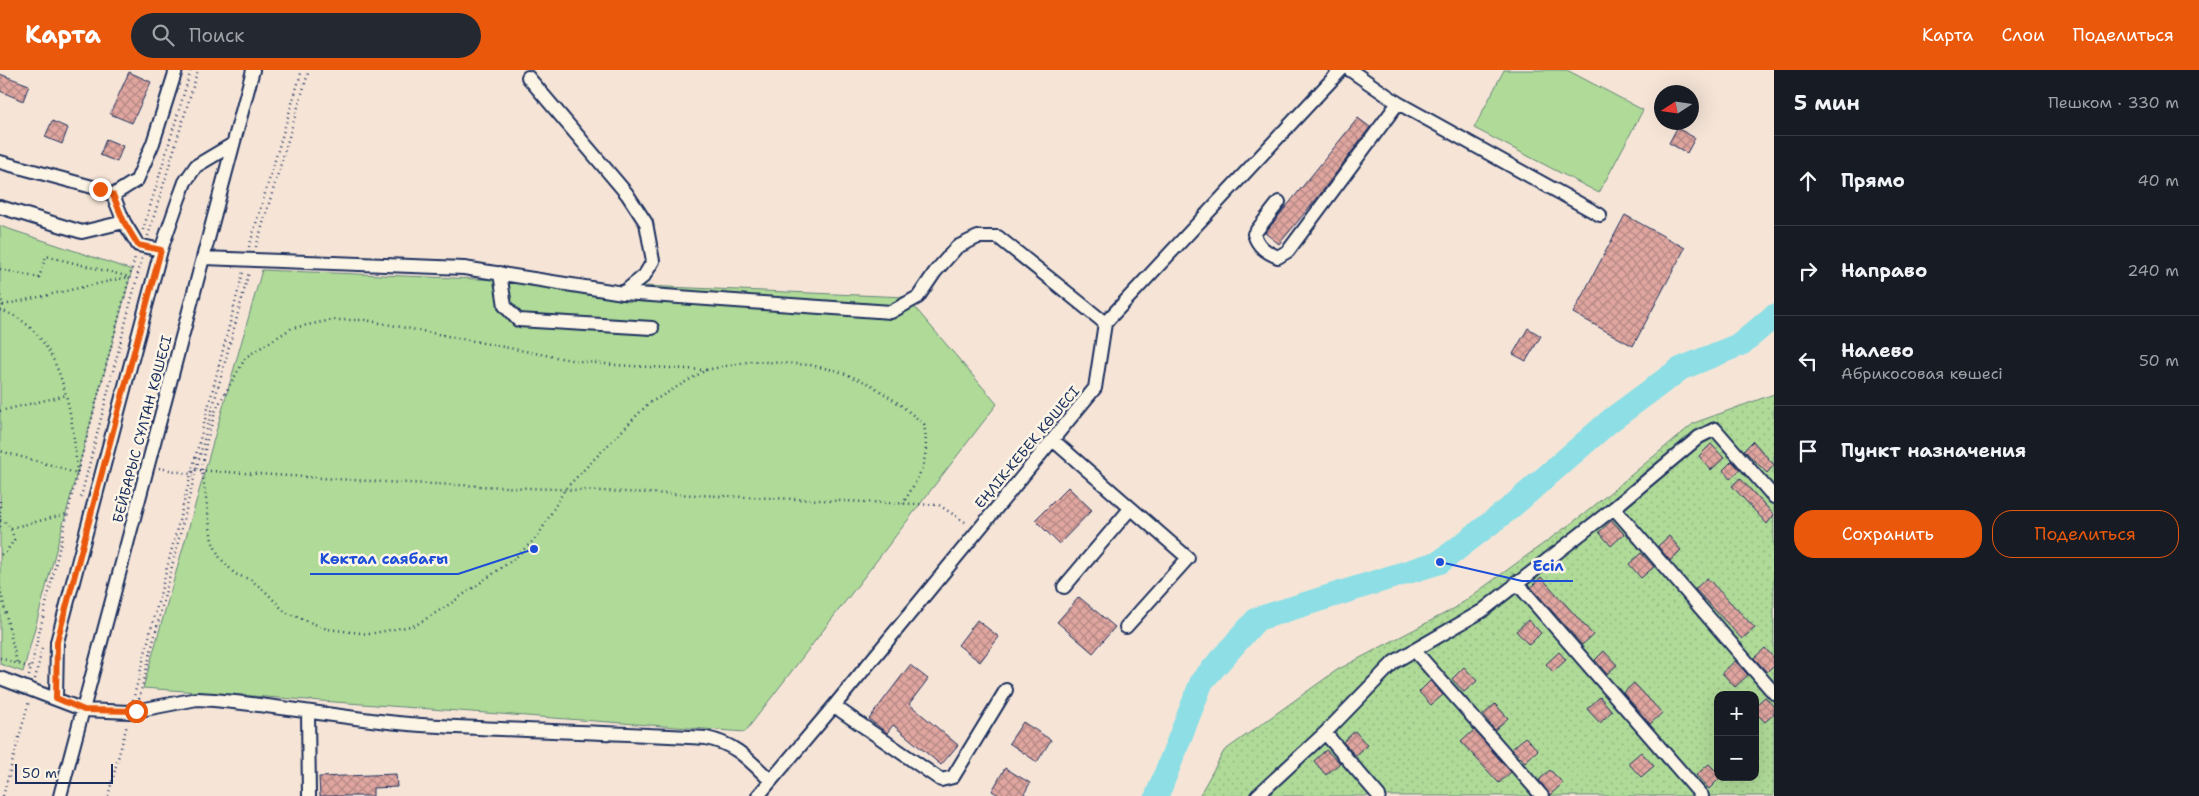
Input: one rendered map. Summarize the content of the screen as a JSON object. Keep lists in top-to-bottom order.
{
  "streets": {
    "street": ["БЕЙБАРЫС СҰЛТАН КӨШЕСІ", "ЕҢЛІК-КЕБЕК КӨШЕСІ"]
  },
  "places": ["Көктал саябағы", "Есіл"],
  "scale_bar": "50 m",
  "north": "left",
  "page": {
    "header": "Карта",
    "search": "Поиск",
    "nav": ["Карта", "Слои", "Поделиться"],
    "heading": ["5 мин", "Пешком · 330 m"],
    "list": [
      ["Прямо", "40 m"],
      ["Направо", "240 m"],
      ["Налево", "Абрикосовая көшесі", "50 m"],
      "Пункт назначения"
    ],
    "buttons": ["Сохранить", "Поделиться"],
    "map_buttons": ["+", "−"],
    "scale": "50 m"
  }
}
